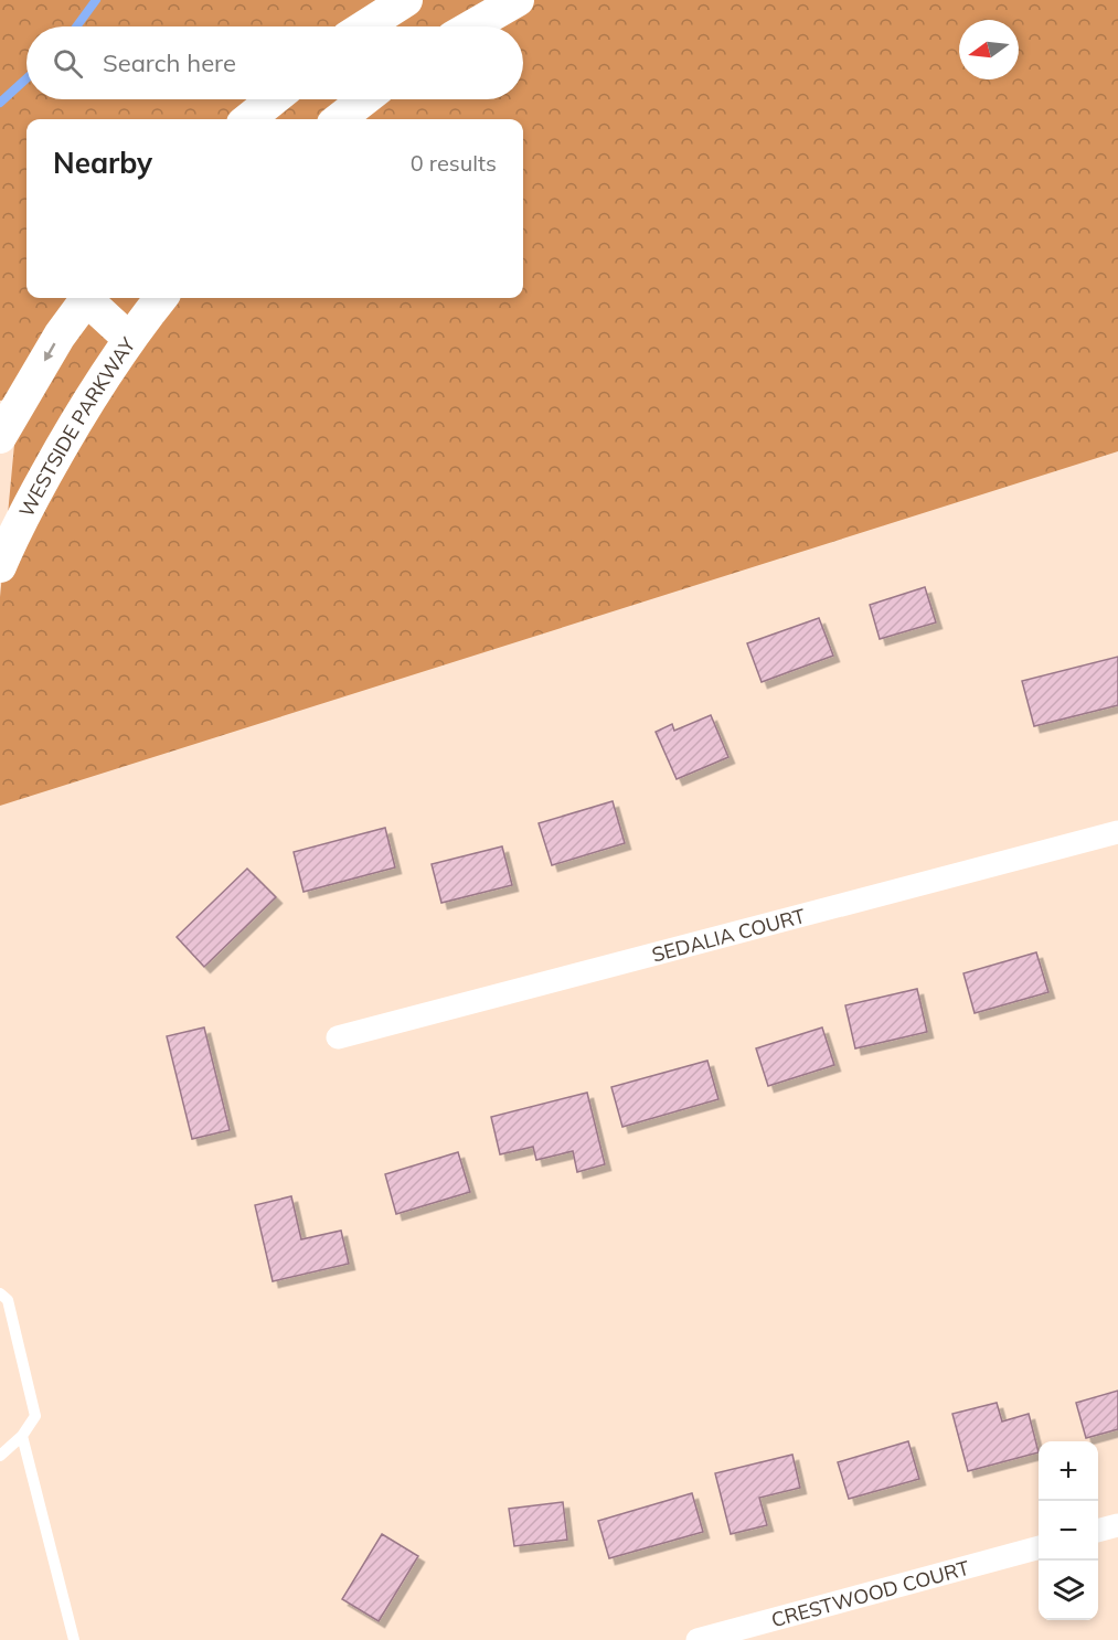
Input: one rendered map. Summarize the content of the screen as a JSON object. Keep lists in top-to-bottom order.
{
  "streets": {
    "main road": ["WESTSIDE PARKWAY"],
    "street": ["SEDALIA COURT", "CRESTWOOD COURT"]
  },
  "north": "left",
  "page": {
    "search": "Search here",
    "heading": ["Nearby", "0 results"],
    "map_buttons": ["+", "−"]
  }
}
